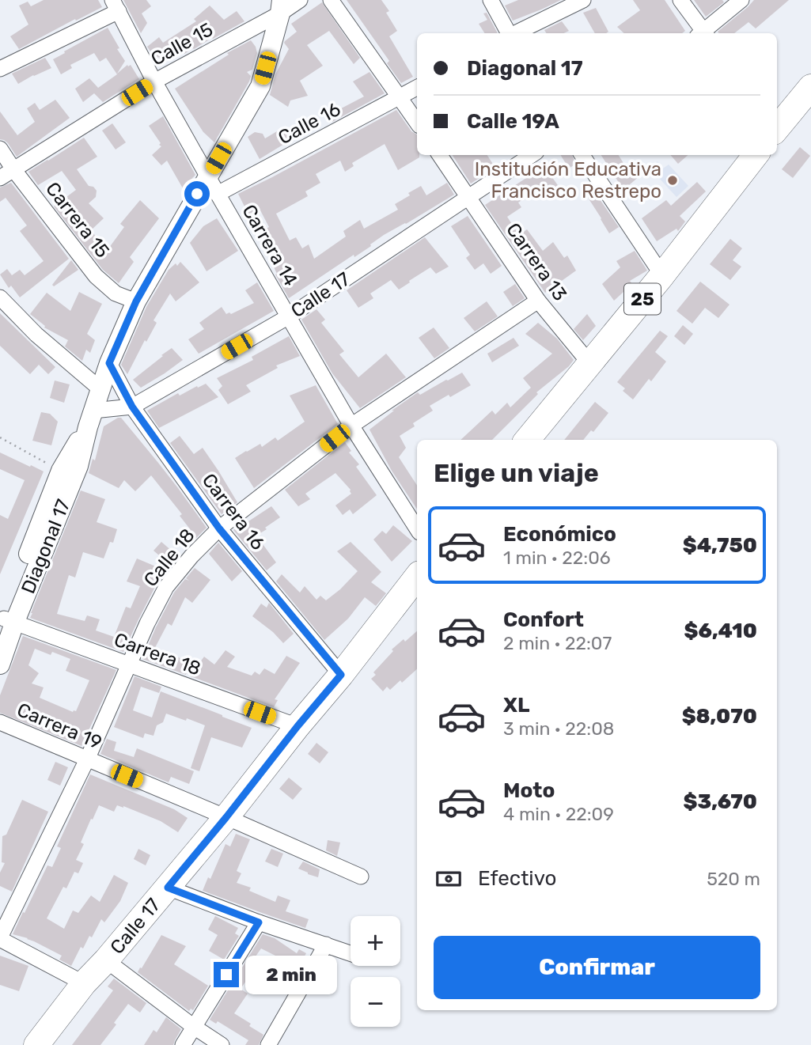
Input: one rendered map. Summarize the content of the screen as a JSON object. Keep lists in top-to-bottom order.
{
  "streets": {
    "highway": ["Calle 17", "25"],
    "street": [
      "Calle 15",
      "Calle 16",
      "Carrera 15",
      "Carrera 14",
      "Carrera 13",
      "Carrera 16",
      "Diagonal 17",
      "Calle 18",
      "Carrera 18",
      "Carrera 19"
    ]
  },
  "crossings": [
    ["Calle 15", "Carrera 15"],
    ["Calle 15", "Carrera 14"],
    ["Calle 15", "Diagonal 17"],
    ["Calle 16", "Carrera 14"],
    ["Carrera 15", "Diagonal 17"],
    ["Carrera 14", "Calle 17"],
    ["Carrera 14", "Diagonal 17"],
    ["Carrera 14", "Calle 18"],
    ["Carrera 13", "Calle 17"],
    ["Carrera 13", "25"],
    ["Carrera 13", "Calle 18"],
    ["Calle 17", "Carrera 16"],
    ["Calle 17", "Diagonal 17"],
    ["Calle 17", "Carrera 18"],
    ["Calle 17", "Carrera 19"],
    ["Carrera 16", "Diagonal 17"],
    ["Carrera 16", "Calle 18"],
    ["Diagonal 17", "Carrera 18"],
    ["Calle 18", "Carrera 18"],
    ["Calle 18", "Carrera 19"]
  ],
  "places": ["Institución Educativa Francisco Restrepo"],
  "page": {
    "banner": ["Diagonal 17", "Calle 19A"],
    "heading": "Elige un viaje",
    "list": [
      {
        "name": "Económico",
        "note": "1 min · 22:06",
        "value": "$4,750"
      },
      {
        "name": "Confort",
        "note": "2 min · 22:07",
        "value": "$6,410"
      },
      {
        "name": "XL",
        "note": "3 min · 22:08",
        "value": "$8,070"
      },
      {
        "name": "Moto",
        "note": "4 min · 22:09",
        "value": "$3,670"
      }
    ],
    "pay": ["Efectivo", "520 m"],
    "map_buttons": ["+", "−"],
    "buttons": "Confirmar",
    "bubble": "2 min"
  }
}
